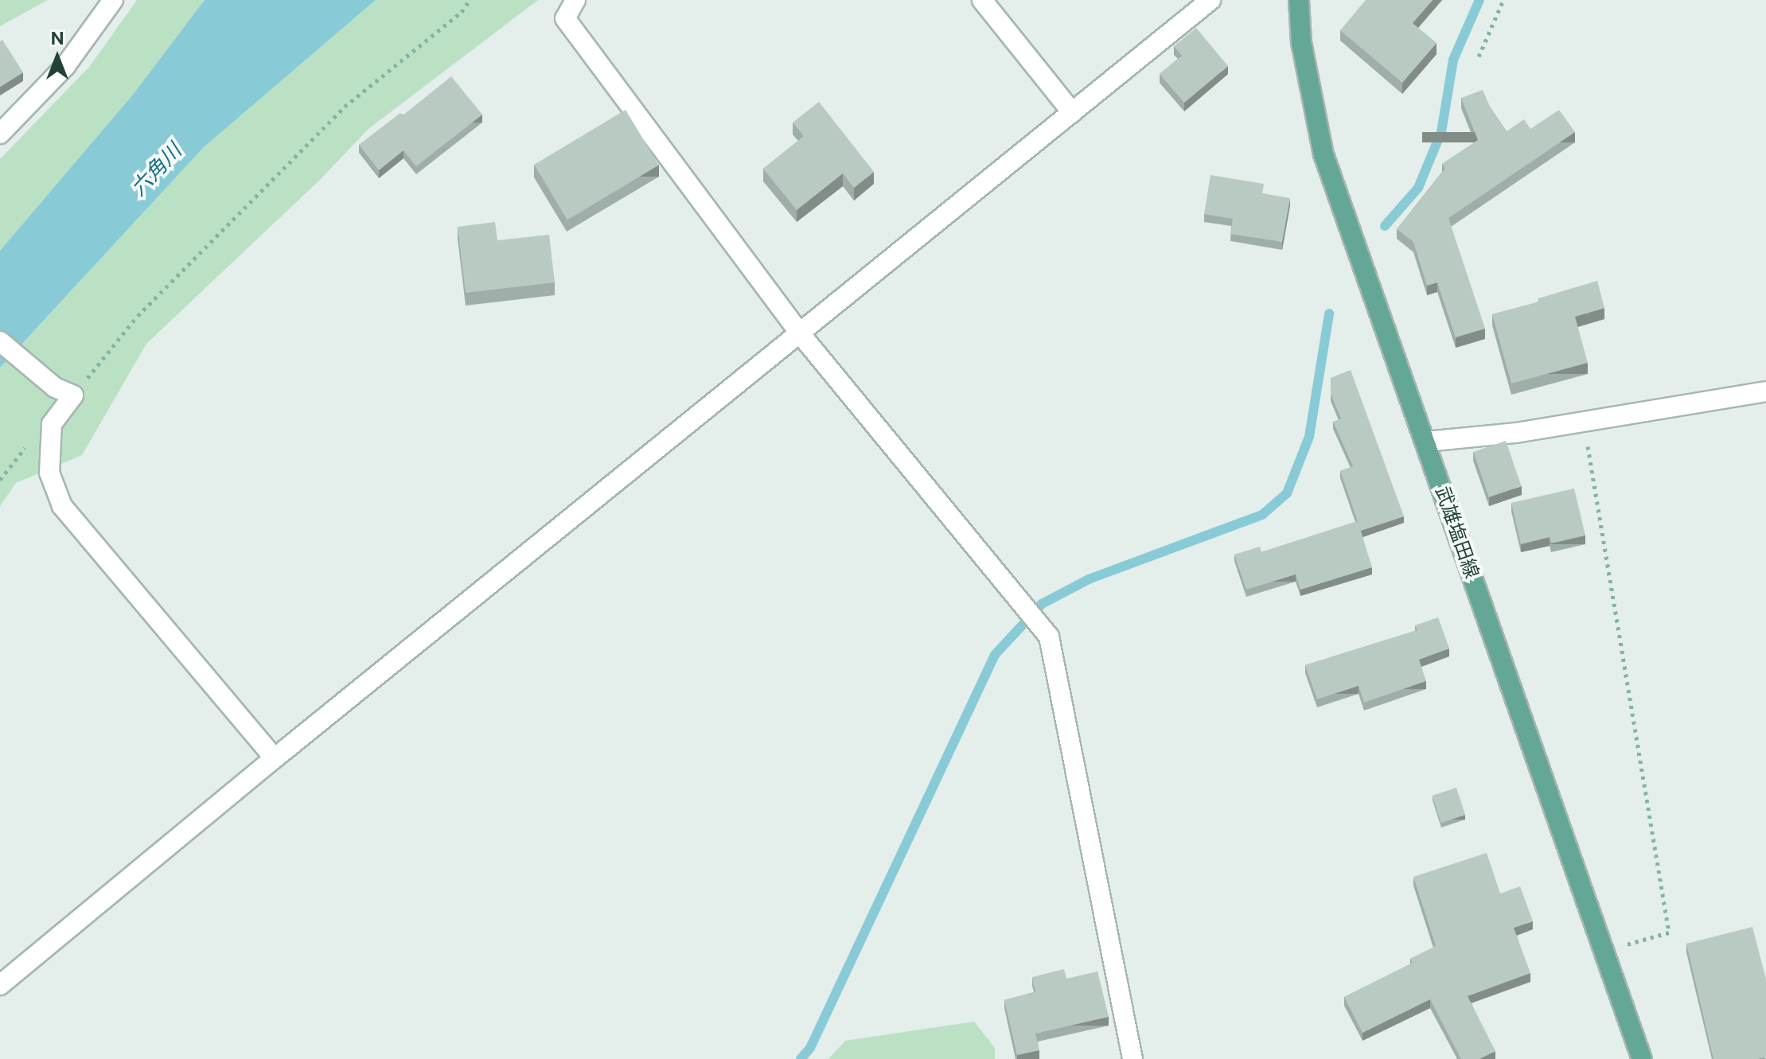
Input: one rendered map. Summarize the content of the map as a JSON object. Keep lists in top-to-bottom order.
{
  "streets": {
    "main road": ["武雄塩田線"]
  },
  "water": ["六角川"],
  "north": "top"
}
